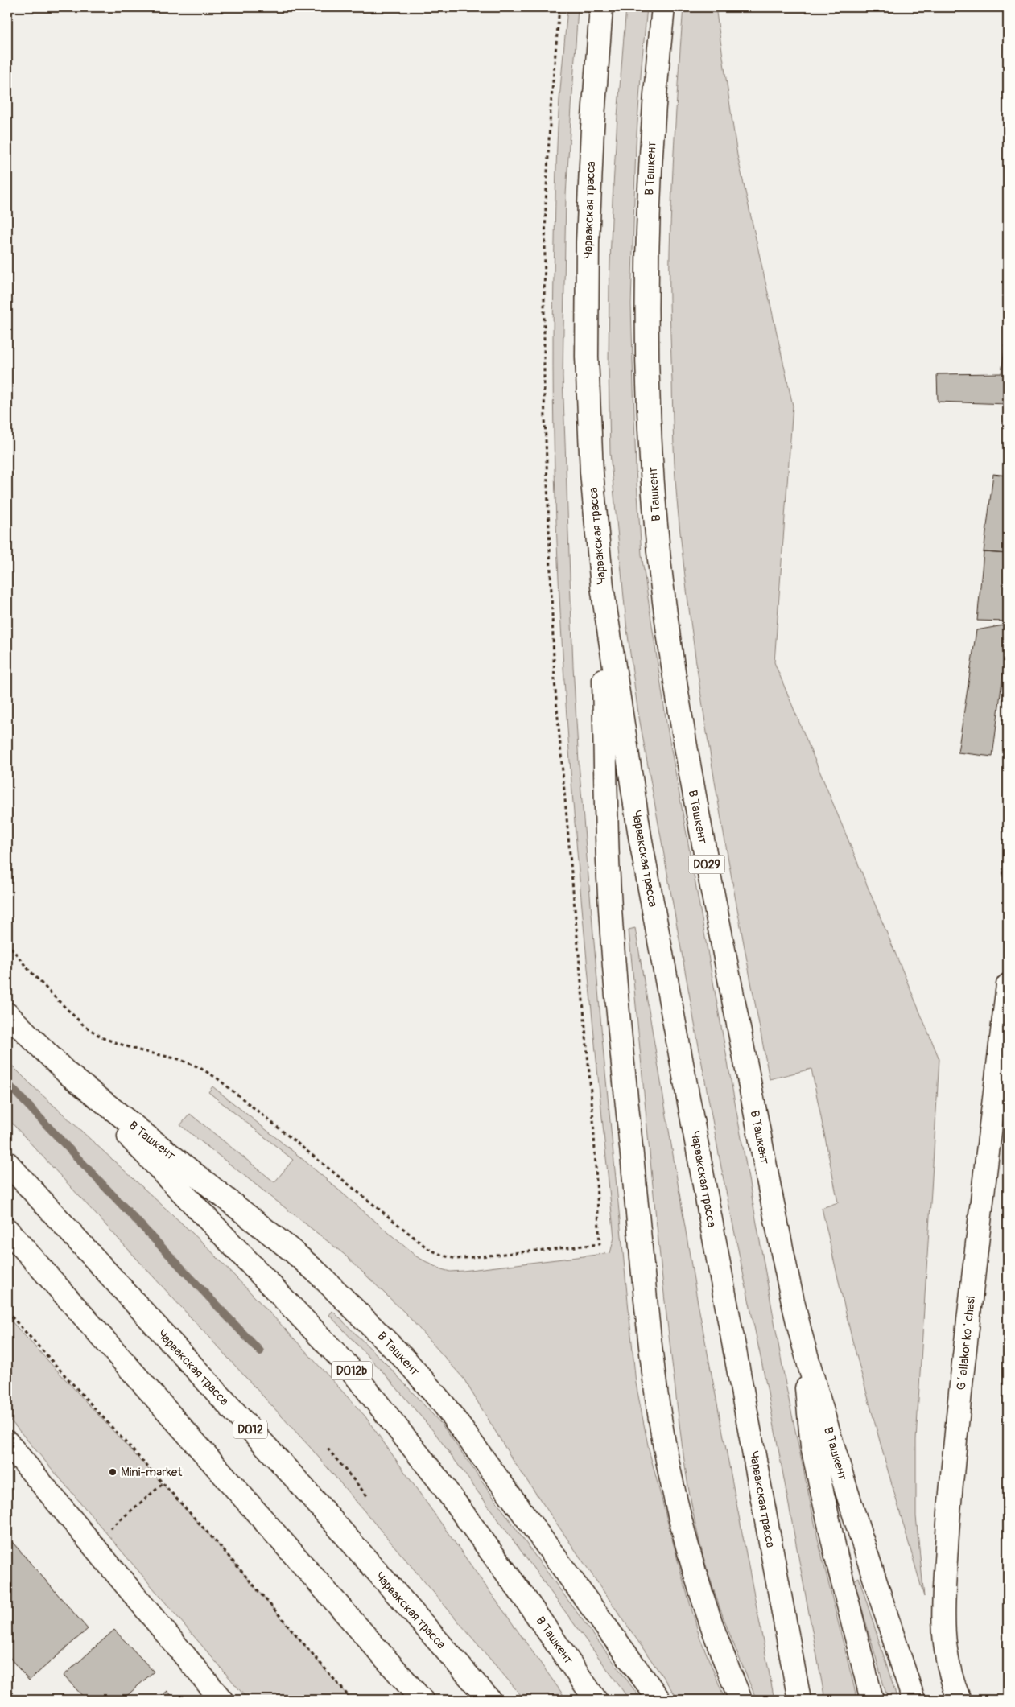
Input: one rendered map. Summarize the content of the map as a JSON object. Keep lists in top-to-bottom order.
{
  "streets": {
    "main road": [
      "В Ташкент",
      "Чарвакская трасса",
      "D029",
      "Gʻallakor koʻchasi",
      "D012b",
      "D012"
    ]
  },
  "places": ["Mini-market"]
}
